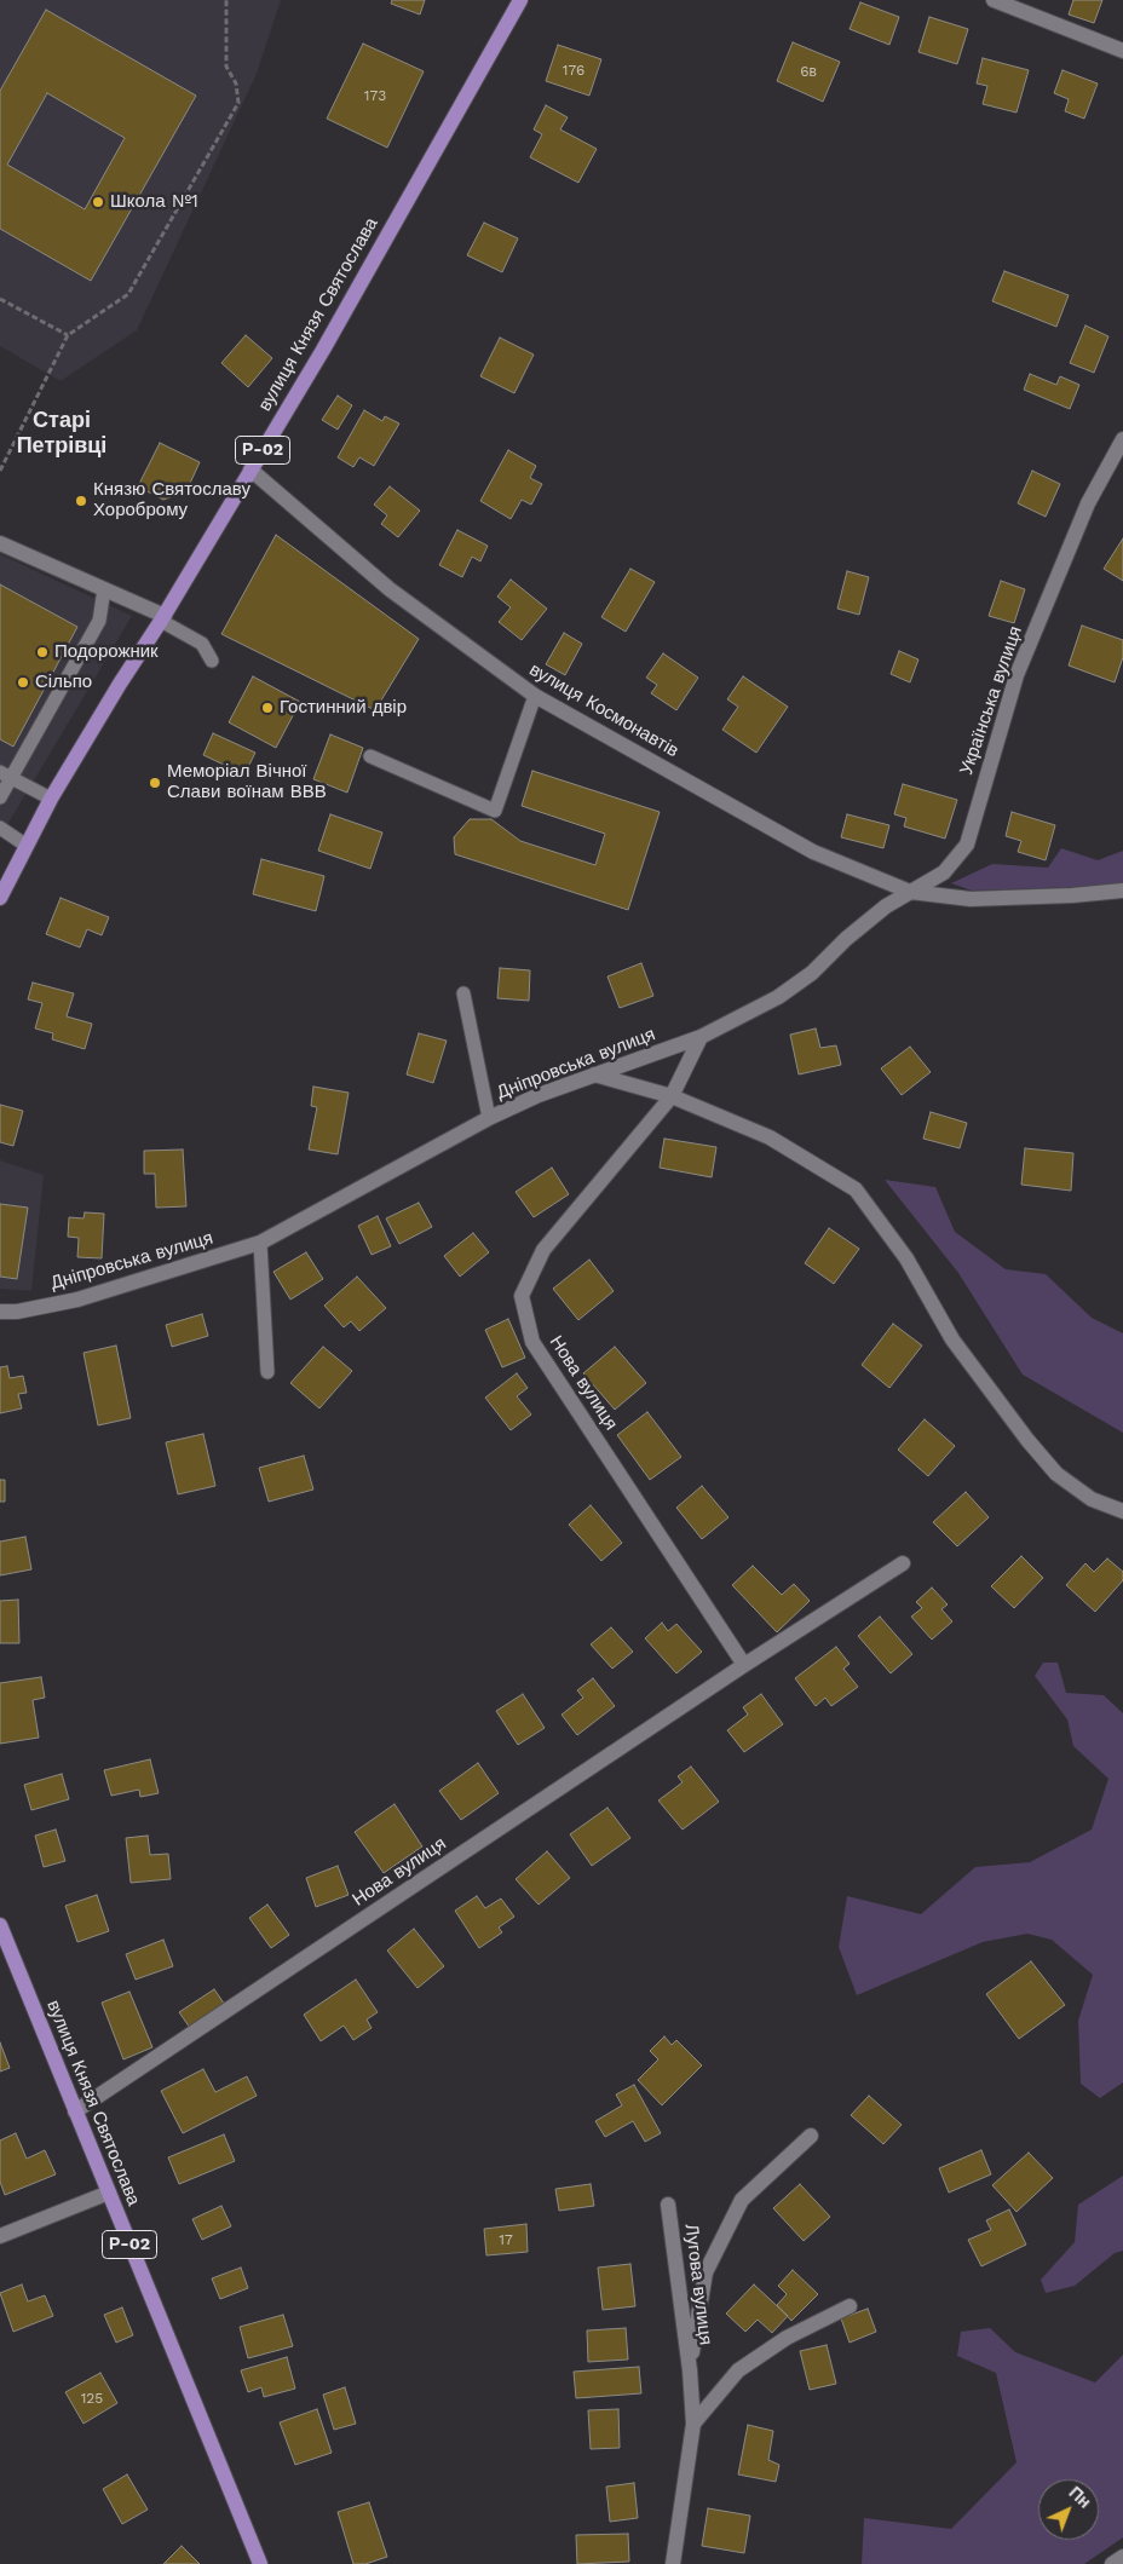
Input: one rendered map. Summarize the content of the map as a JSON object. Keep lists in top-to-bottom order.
{
  "streets": {
    "main road": ["вулиця Князя Святослава", "Р-02"],
    "street": [
      "Українська вулиця",
      "вулиця Космонавтів",
      "Дніпровська вулиця",
      "Нова вулиця",
      "Лугова вулиця"
    ]
  },
  "crossings": [
    ["вулиця Князя Святослава", "вулиця Космонавтів"],
    ["вулиця Князя Святослава", "Нова вулиця"],
    ["Українська вулиця", "вулиця Космонавтів"],
    ["Українська вулиця", "Дніпровська вулиця"],
    ["вулиця Космонавтів", "Дніпровська вулиця"],
    ["Дніпровська вулиця", "Нова вулиця"]
  ],
  "districts": ["Старі Петрівці"],
  "places": [
    "Школа №1",
    "Князю Святославу Хороброму",
    "Подорожник",
    "Сільпо",
    "Гостинний двір",
    "Меморіал Вічної Слави воїнам ВВВ"
  ],
  "house_numbers": [
    "176",
    "6в",
    "173",
    "17",
    "125"
  ],
  "north": "top right"
}
